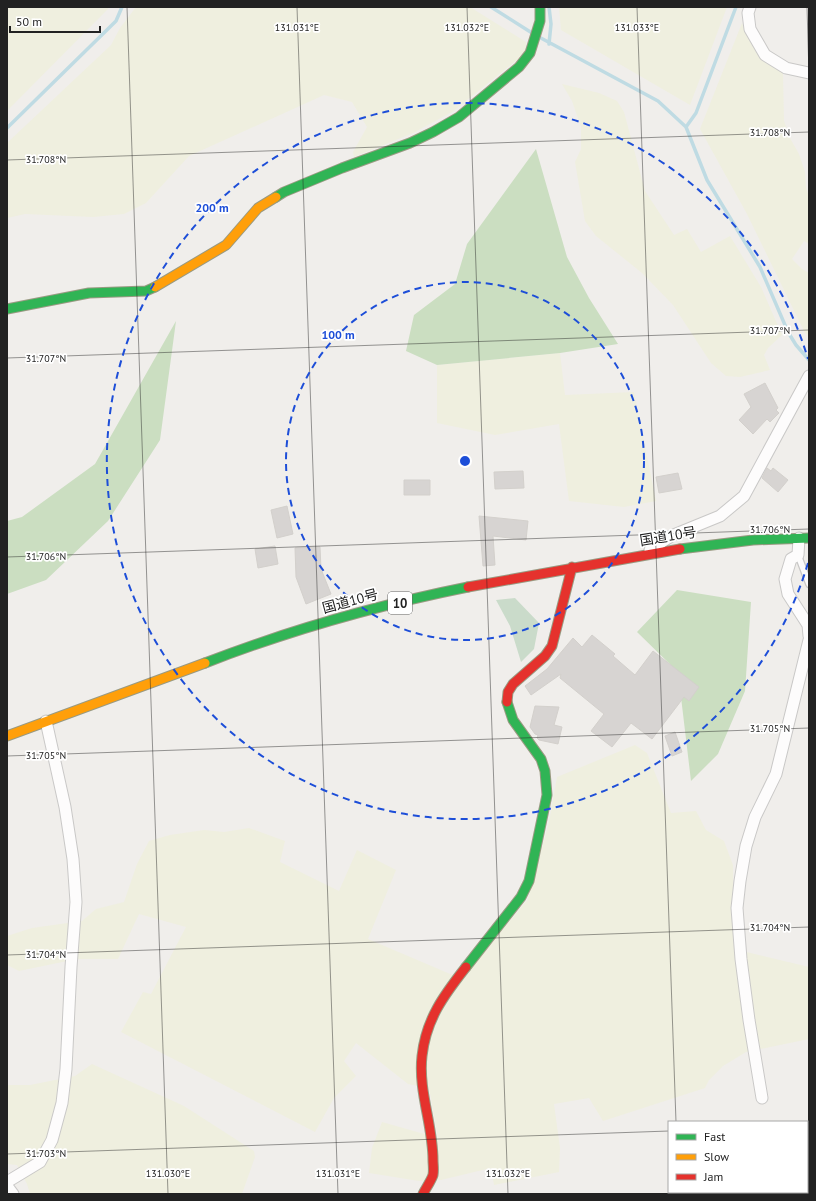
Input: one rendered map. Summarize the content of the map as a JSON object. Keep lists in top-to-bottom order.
{
  "streets": {
    "main road": ["国道10号", "10"]
  },
  "legend": ["Fast", "Slow", "Jam"],
  "scale_bar": "50 m",
  "coordinates": [
    "131.031°E",
    "131.032°E",
    "131.033°E",
    "31.708°N",
    "31.707°N",
    "31.706°N",
    "31.705°N",
    "31.704°N",
    "31.703°N",
    "131.030°E"
  ],
  "rings": ["200 m", "100 m"]
}
